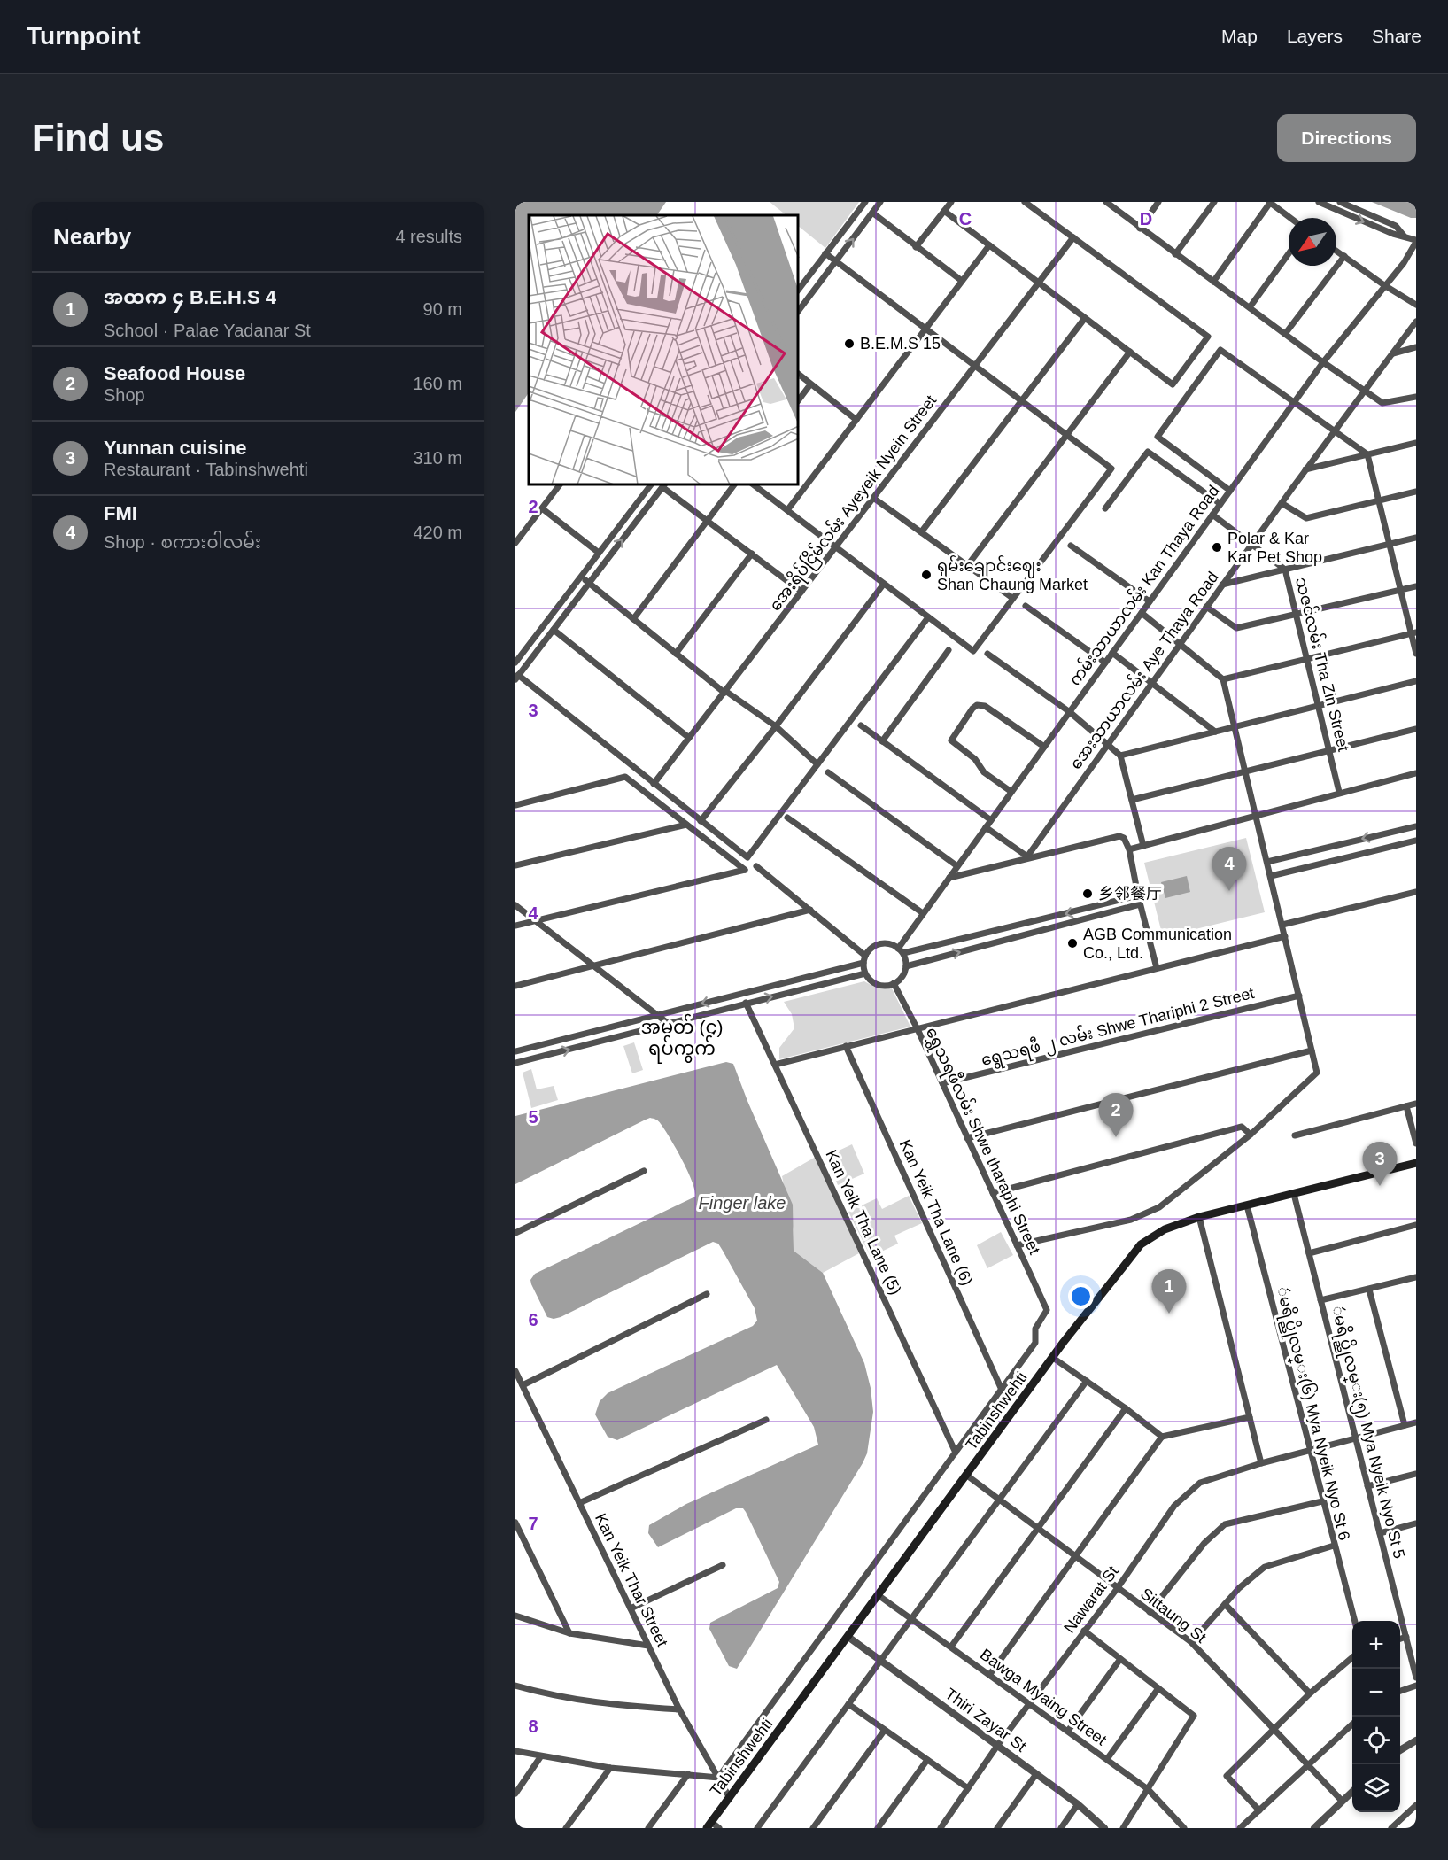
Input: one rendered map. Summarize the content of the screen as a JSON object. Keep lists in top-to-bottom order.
{
  "streets": {
    "main road": ["Tabinshwehti"],
    "street": [
      "အေးရိပ်ငြိမ်လမ်း Ayeyeik Nyein Street",
      "ကမ်းသာယာလမ်း Kan Thaya Road",
      "သဇင်လမ်း Tha Zin Street",
      "အေးသာယာလမ်း Aye Thaya Road",
      "ရွေသရဖီ ၂ လမ်း Shwe Thariphi 2 Street",
      "ရွှေသရဖီလမ်း Shwe tharaphi Street",
      "Kan Yeik Tha Lane (6)",
      "Kan Yeik Tha Lane (5)",
      "ဴမရိပ္ညိုလမ္း(၆) Mya Nyeik Nyo St 6",
      "ဴမရိပ္ညိုလမ္း(၅) Mya Nyeik Nyo St 5",
      "Kan Yeik Thar Street",
      "Nawarat St",
      "Sittaung St",
      "Bawga Myaing Street",
      "Thiri Zayar St"
    ]
  },
  "crossings": [
    ["ကမ်းသာယာလမ်း Kan Thaya Road", "သဇင်လမ်း Tha Zin Street"],
    ["ကမ်းသာယာလမ်း Kan Thaya Road", "ရွှေသရဖီလမ်း Shwe tharaphi Street"],
    ["သဇင်လမ်း Tha Zin Street", "အေးသာယာလမ်း Aye Thaya Road"],
    ["ရွေသရဖီ ၂ လမ်း Shwe Thariphi 2 Street", "ရွှေသရဖီလမ်း Shwe tharaphi Street"],
    ["ရွှေသရဖီလမ်း Shwe tharaphi Street", "Kan Yeik Tha Lane (6)"],
    ["Tabinshwehti", "ဴမရိပ္ညိုလမ္း(၆) Mya Nyeik Nyo St 6"],
    ["Tabinshwehti", "ဴမရိပ္ညိုလမ္း(၅) Mya Nyeik Nyo St 5"],
    ["Tabinshwehti", "Kan Yeik Thar Street"],
    ["Tabinshwehti", "Sittaung St"],
    ["Tabinshwehti", "Bawga Myaing Street"],
    ["Tabinshwehti", "Thiri Zayar St"],
    ["ဴမရိပ္ညိုလမ္း(၆) Mya Nyeik Nyo St 6", "Nawarat St"],
    ["ဴမရိပ္ညိုလမ္း(၅) Mya Nyeik Nyo St 5", "Nawarat St"],
    ["Nawarat St", "Sittaung St"],
    ["Nawarat St", "Bawga Myaing Street"],
    ["Nawarat St", "Thiri Zayar St"]
  ],
  "districts": ["အမှတ် (၄) ရပ်ကွက်"],
  "water": ["Finger lake"],
  "places": [
    "B.E.M.S 15",
    "Polar & Kar Kar Pet Shop",
    "ရှမ်းချောင်းဈေး Shan Chaung Market",
    "乡邻餐厅",
    "AGB Communication Co., Ltd."
  ],
  "north": "bottom left",
  "page": {
    "header": "Turnpoint",
    "nav": ["Map", "Layers", "Share"],
    "buttons": "Directions",
    "title": "Find us",
    "heading": ["Nearby", "4 results"],
    "list": [
      {
        "mark": "1",
        "name": "အထက ၄ B.E.H.S 4",
        "note": "School · Palae Yadanar St",
        "value": "90 m"
      },
      {
        "mark": "2",
        "name": "Seafood House",
        "note": "Shop",
        "value": "160 m"
      },
      {
        "mark": "3",
        "name": "Yunnan cuisine",
        "note": "Restaurant · Tabinshwehti",
        "value": "310 m"
      },
      {
        "mark": "4",
        "name": "FMI",
        "note": "Shop · စကား၀ါလမ်း",
        "value": "420 m"
      }
    ],
    "pins": [
      "4",
      "2",
      "3",
      "1"
    ],
    "map_buttons": ["+", "−"]
  },
  "grid": {
    "columns": ["C", "D"],
    "rows": [
      "2",
      "3",
      "4",
      "5",
      "6",
      "7",
      "8"
    ]
  }
}
